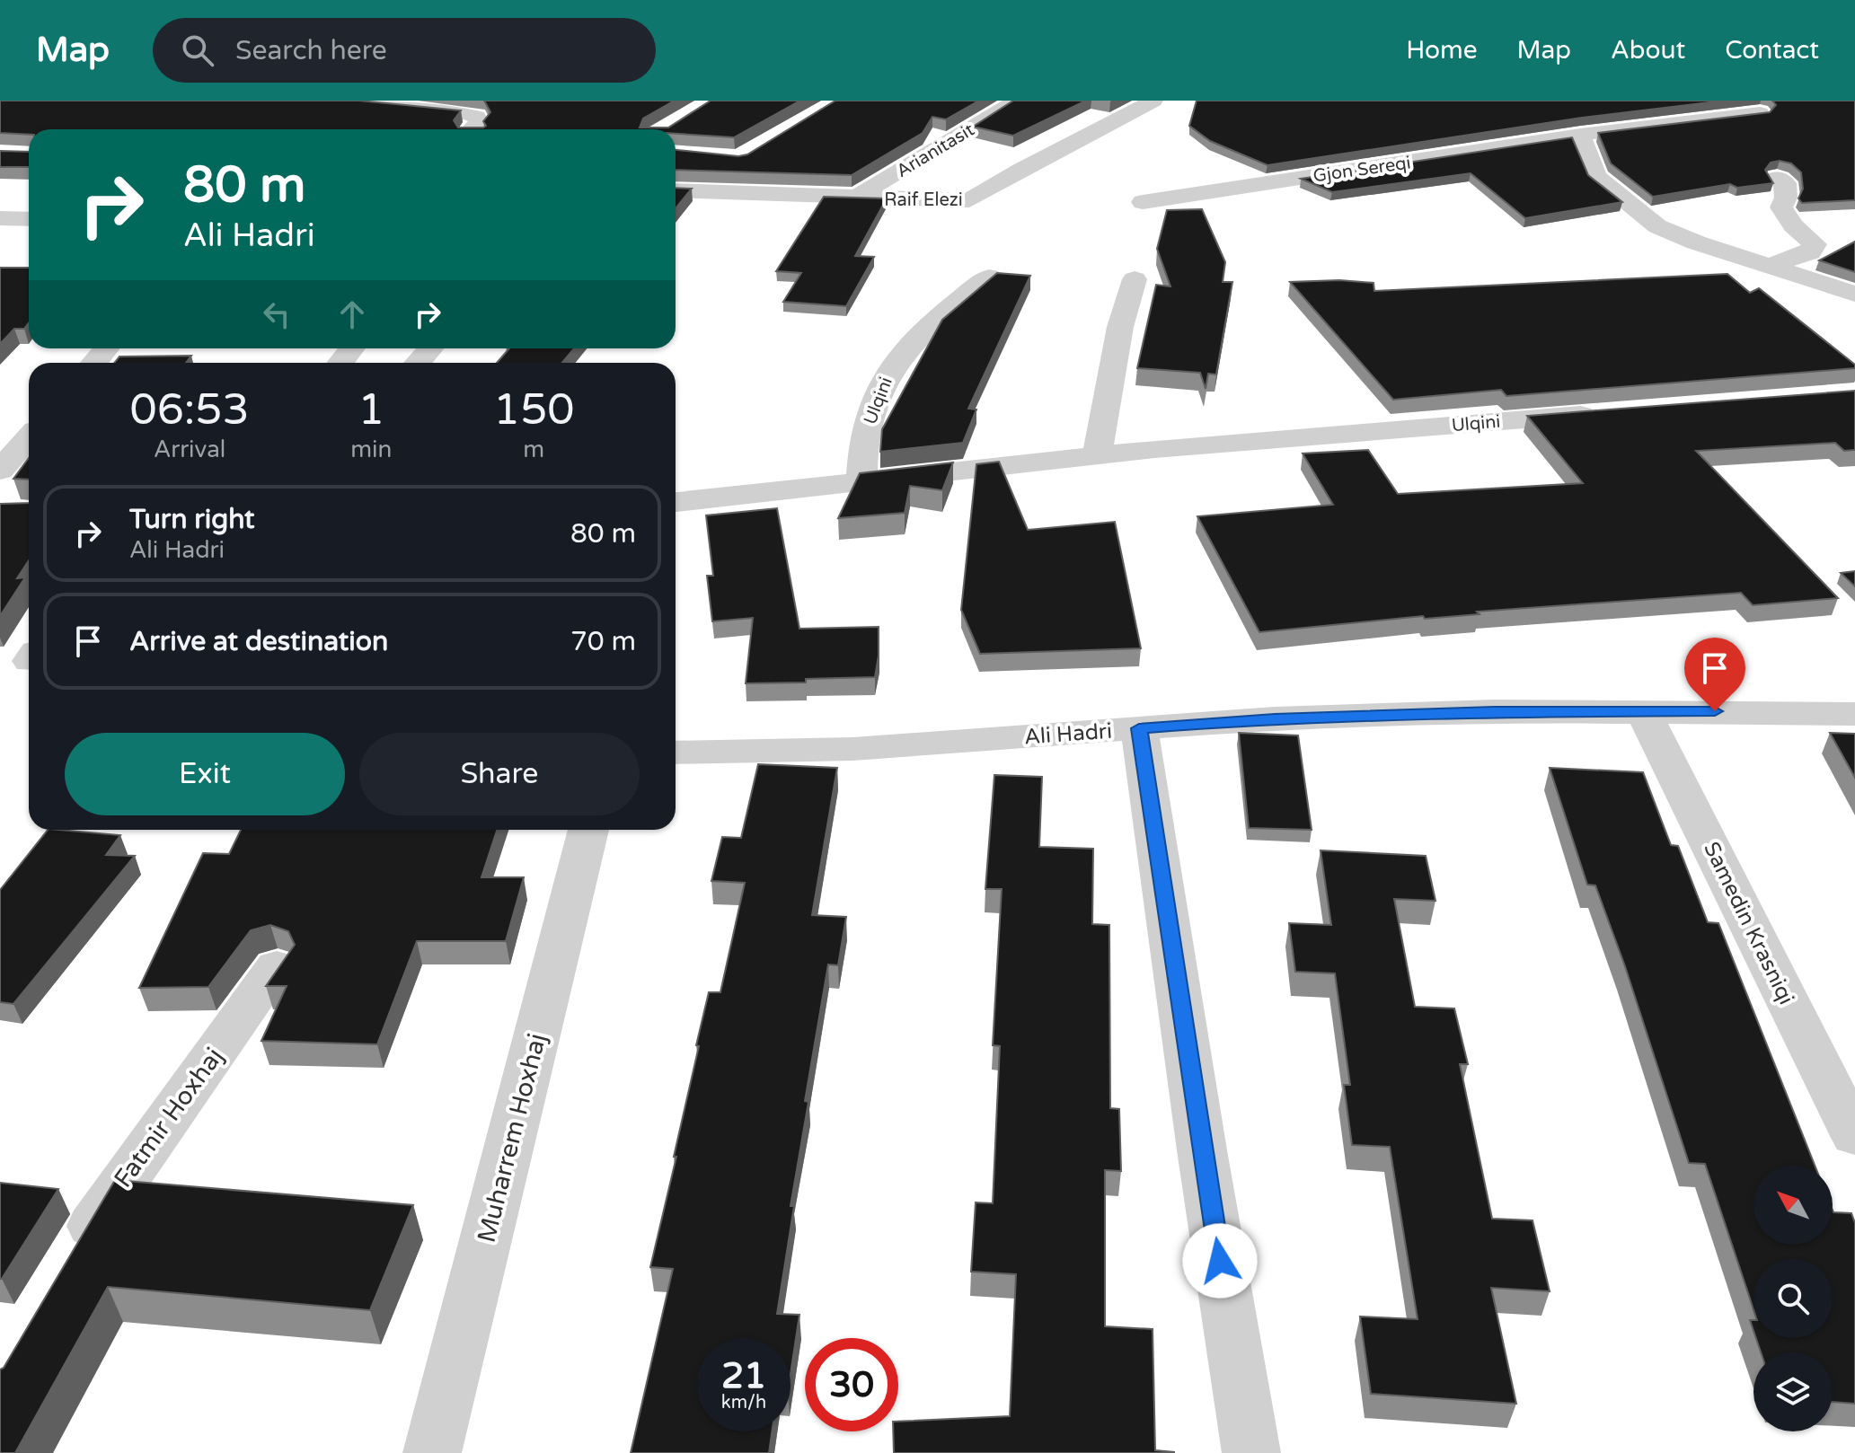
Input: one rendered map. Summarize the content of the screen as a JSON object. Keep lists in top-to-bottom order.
{
  "streets": {
    "street": [
      "Arianitasit",
      "Gjon Sereqi",
      "Raif Elezi",
      "Ulqini",
      "Ali Hadri",
      "Samedin Krasniqi",
      "Fatmir Hoxhaj",
      "Muharrem Hoxhaj"
    ]
  },
  "crossings": [
    ["Arianitasit", "Raif Elezi"],
    ["Ali Hadri", "Samedin Krasniqi"]
  ],
  "north": "top left",
  "page": {
    "header": "Map",
    "search": "Search here",
    "nav": [
      "Home",
      "Map",
      "About",
      "Contact"
    ],
    "turn": ["80 m", "Ali Hadri"],
    "eta": [
      "06:53",
      "Arrival",
      "1",
      "min",
      "150",
      "m"
    ],
    "list": [
      {
        "name": "Turn right",
        "note": "Ali Hadri",
        "value": "80 m"
      },
      {
        "name": "Arrive at destination",
        "value": "70 m"
      }
    ],
    "buttons": ["Exit", "Share"],
    "speed": "21 km/h",
    "limit": "30"
  }
}
